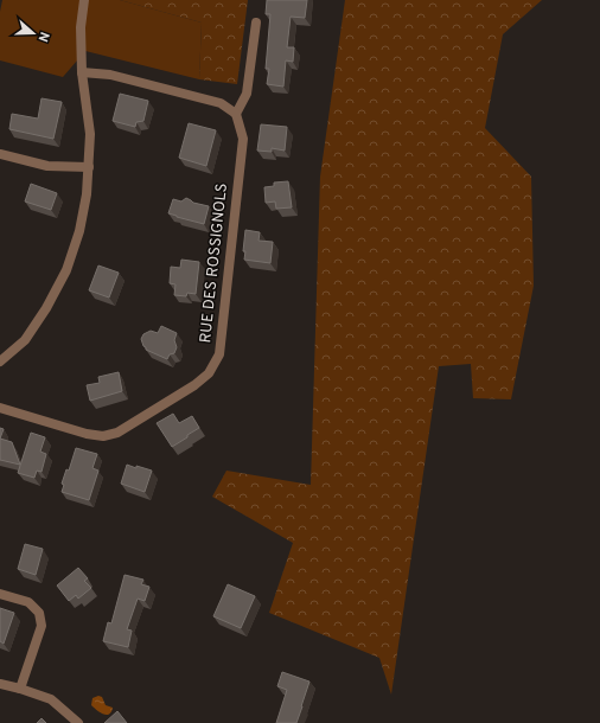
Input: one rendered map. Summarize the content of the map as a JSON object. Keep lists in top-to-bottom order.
{
  "streets": {
    "street": ["RUE DES ROSSIGNOLS"]
  },
  "north": "right"
}
